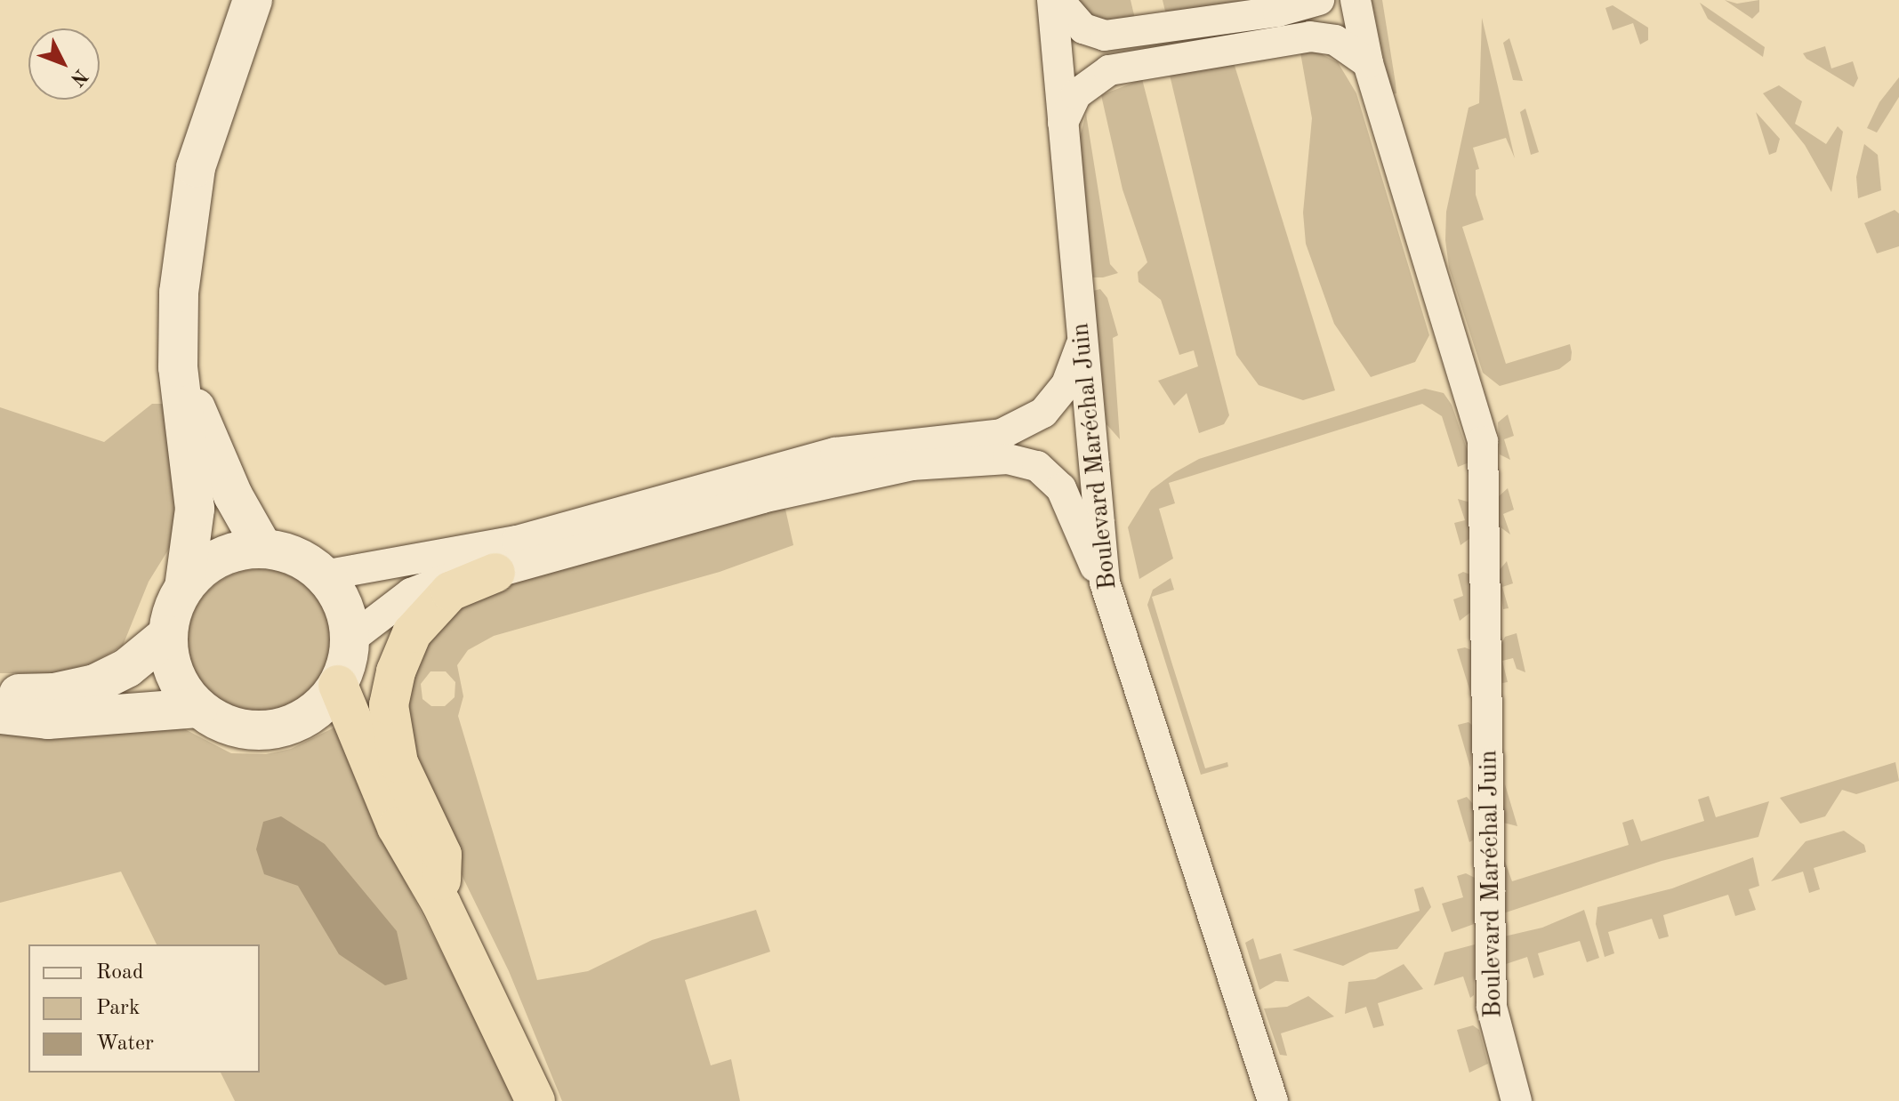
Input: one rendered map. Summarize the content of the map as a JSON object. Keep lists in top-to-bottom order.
{
  "streets": {
    "street": ["Boulevard Maréchal Juin"]
  },
  "legend": ["Road", "Park", "Water"],
  "north": "bottom right"
}
